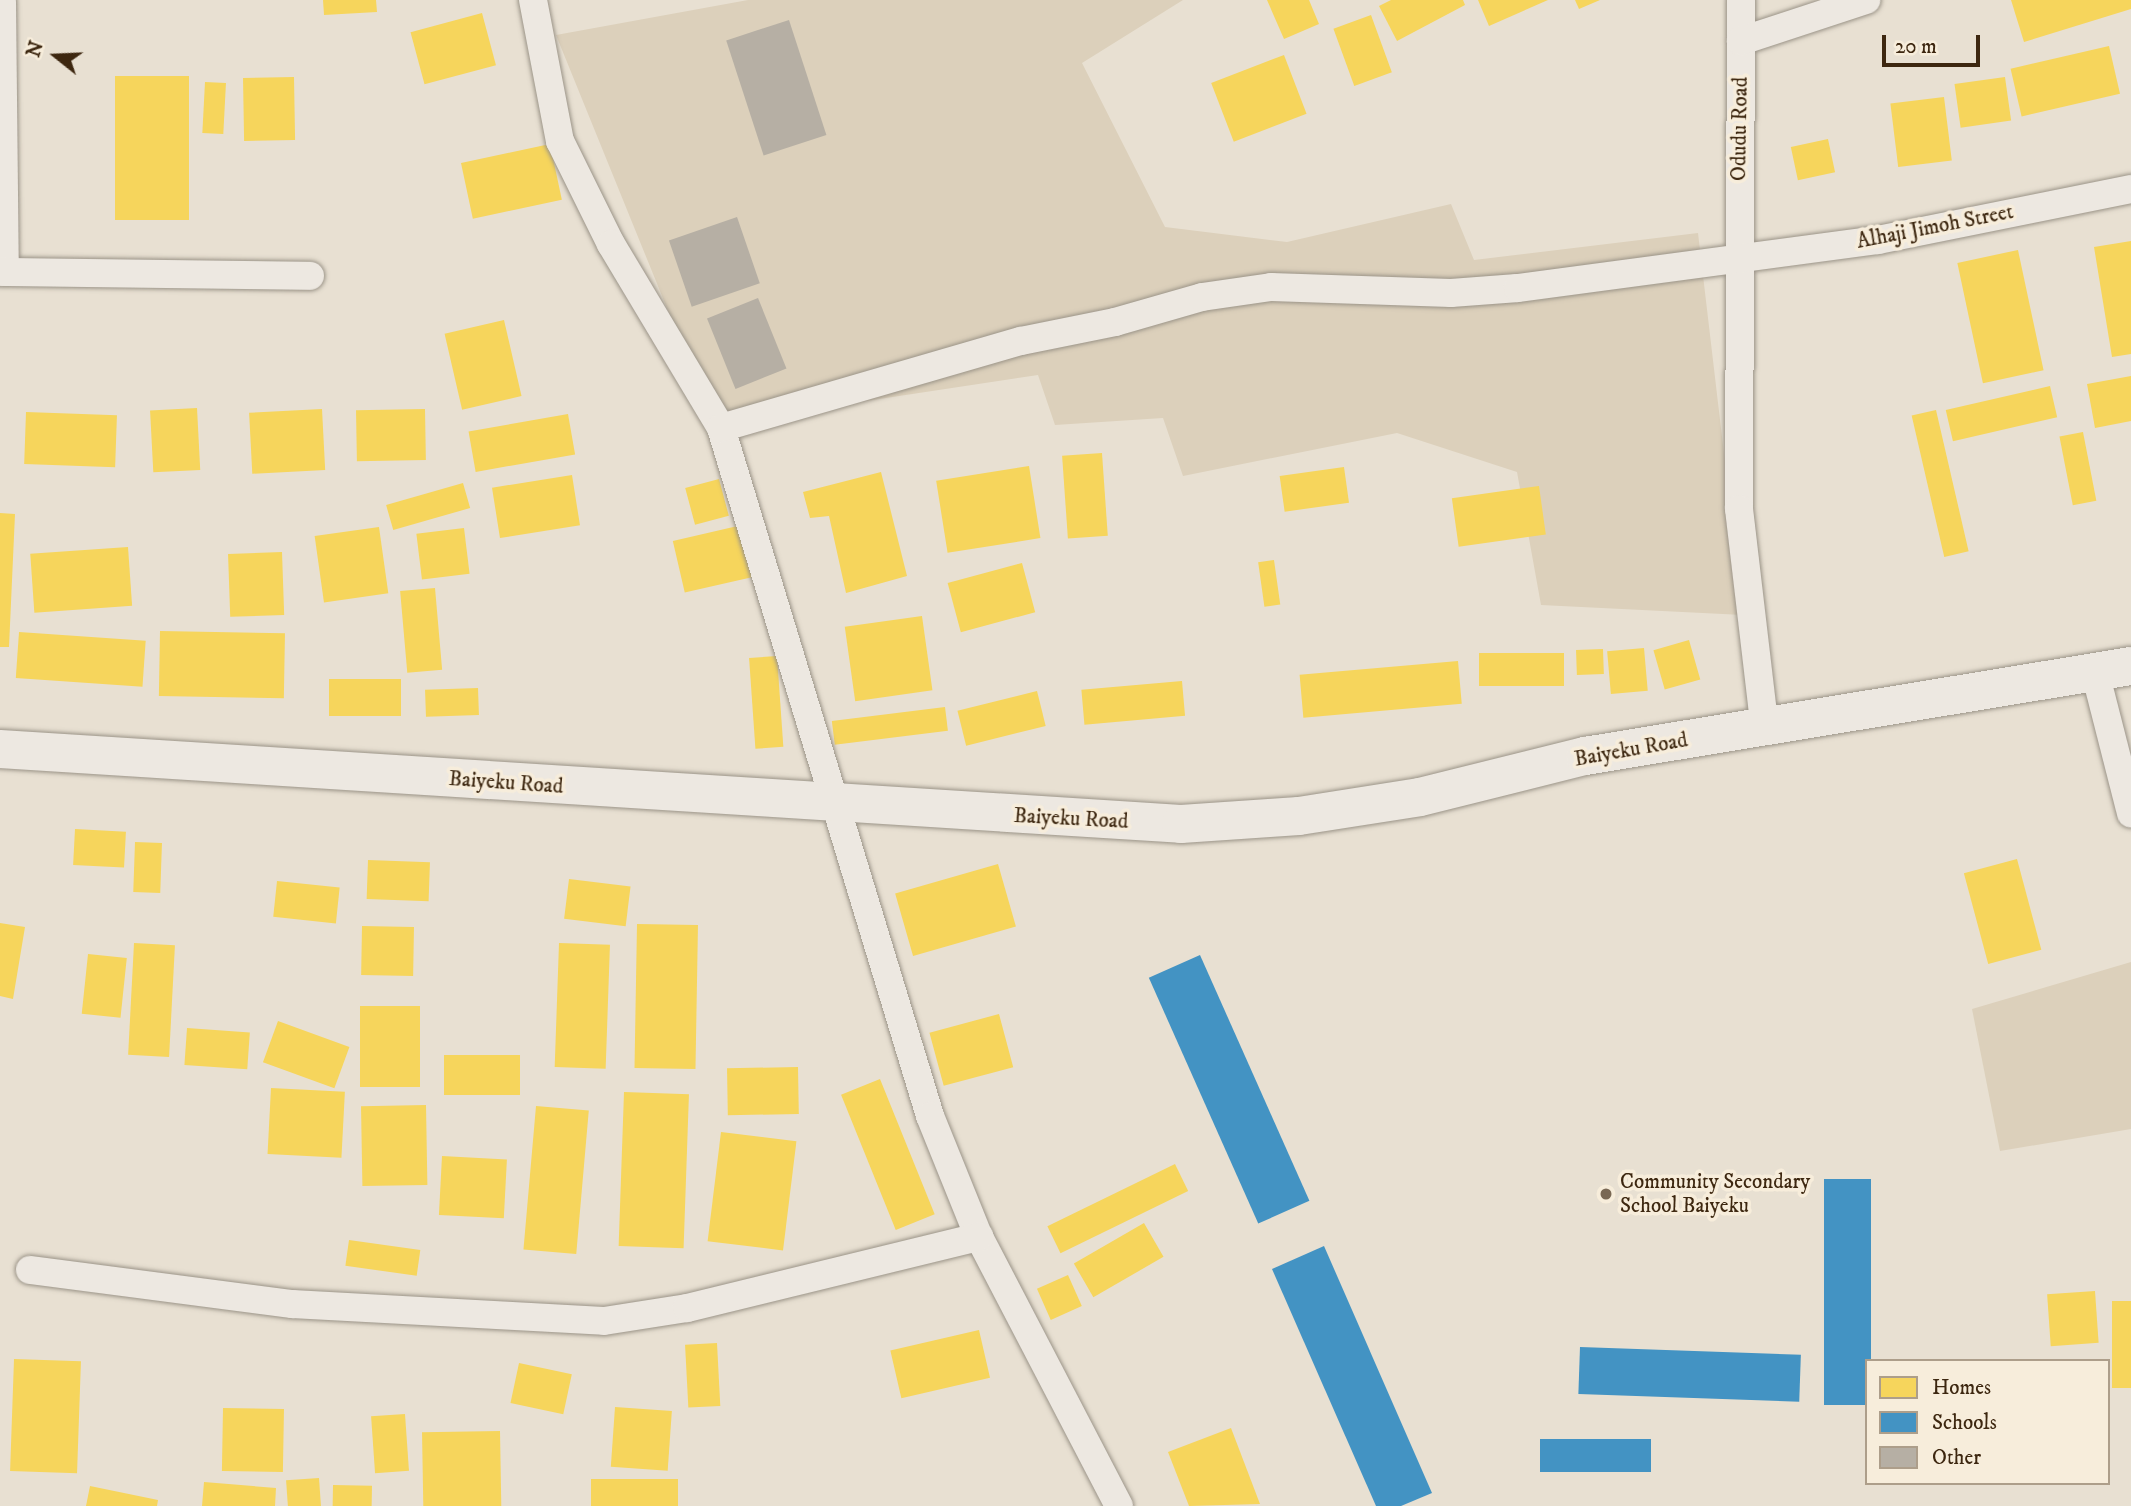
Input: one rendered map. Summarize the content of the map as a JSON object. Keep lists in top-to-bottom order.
{
  "streets": {
    "main road": ["Baiyeku Road"],
    "street": ["Odudu Road", "Alhaji Jimoh Street"]
  },
  "crossings": [
    ["Odudu Road", "Alhaji Jimoh Street"],
    ["Odudu Road", "Baiyeku Road"]
  ],
  "places": ["Community Secondary School Baiyeku"],
  "legend": ["Homes", "Schools", "Other"],
  "scale_bar": "20 m",
  "north": "left"
}
